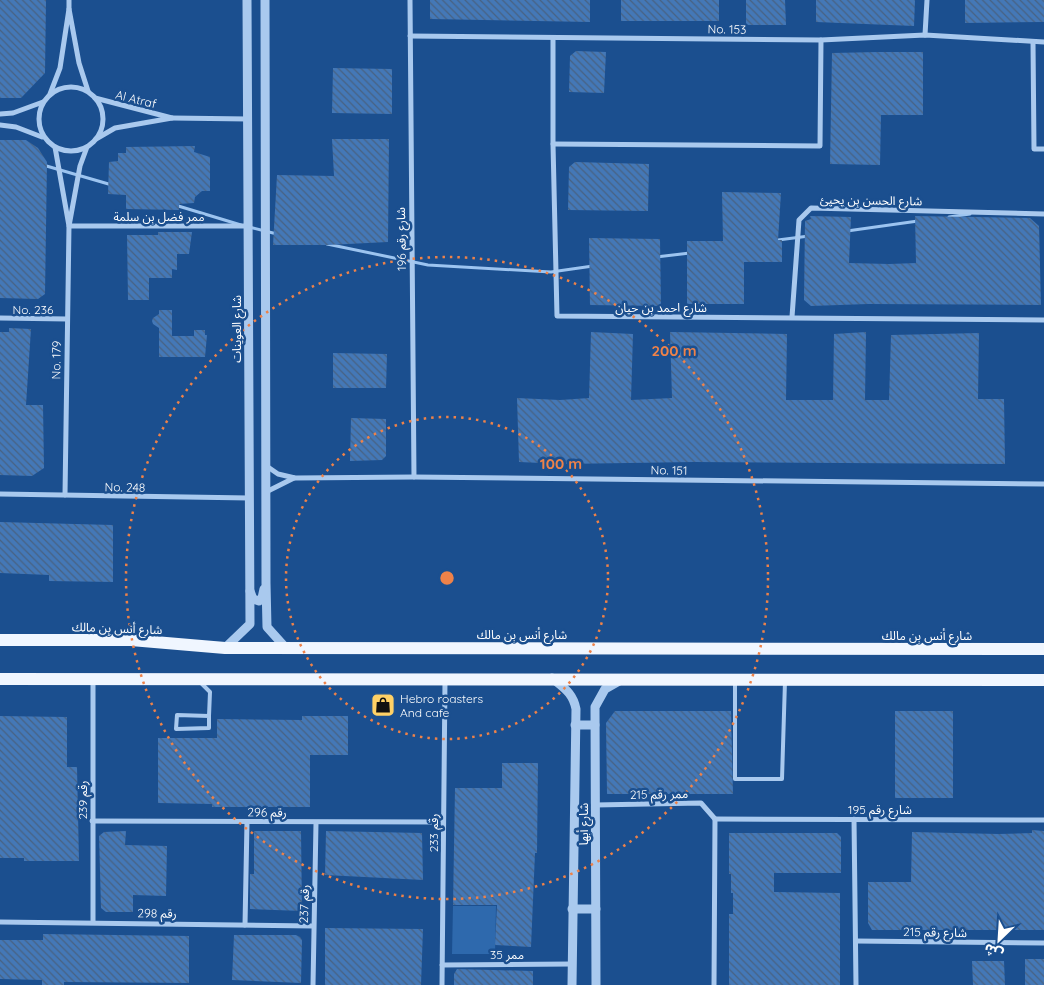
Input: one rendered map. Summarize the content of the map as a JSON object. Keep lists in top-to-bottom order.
{
  "streets": {
    "main road": ["شارع أنس بن مالك"],
    "street": [
      "No. 153",
      "Al Atraf",
      "شارع الحسن بن يحيئ",
      "ممر فضل بن سلمة",
      "شارع رقم 196",
      "شارع احمد بن حيان",
      "No. 236",
      "شارع العوينات",
      "No. 179",
      "No. 151",
      "No. 248",
      "ممر رقم 215",
      "رقم 239",
      "شارع رقم 195",
      "رقم 296",
      "شارع أبها",
      "رقم 233",
      "رقم 237",
      "رقم 298",
      "شارع رقم 215",
      "ممر 35"
    ]
  },
  "crossings": [
    ["No. 153", "شارع رقم 196"],
    ["No. 153", "شارع احمد بن حيان"],
    ["Al Atraf", "شارع العوينات"],
    ["Al Atraf", "No. 179"],
    ["شارع الحسن بن يحيئ", "شارع احمد بن حيان"],
    ["ممر فضل بن سلمة", "شارع العوينات"],
    ["ممر فضل بن سلمة", "No. 179"],
    ["شارع رقم 196", "No. 151"],
    ["No. 236", "No. 179"],
    ["شارع العوينات", "No. 248"],
    ["شارع العوينات", "شارع أنس بن مالك"],
    ["No. 179", "No. 248"],
    ["ممر رقم 215", "شارع رقم 195"],
    ["ممر رقم 215", "شارع أبها"],
    ["رقم 239", "رقم 296"],
    ["رقم 239", "رقم 298"],
    ["رقم 296", "رقم 233"],
    ["رقم 296", "رقم 237"],
    ["شارع أبها", "ممر 35"],
    ["رقم 233", "ممر 35"],
    ["رقم 237", "رقم 298"]
  ],
  "places": {
    "shop": ["Hebro roasters And cafe"]
  },
  "north": "bottom left",
  "rings": ["200 m", "100 m"]
}
